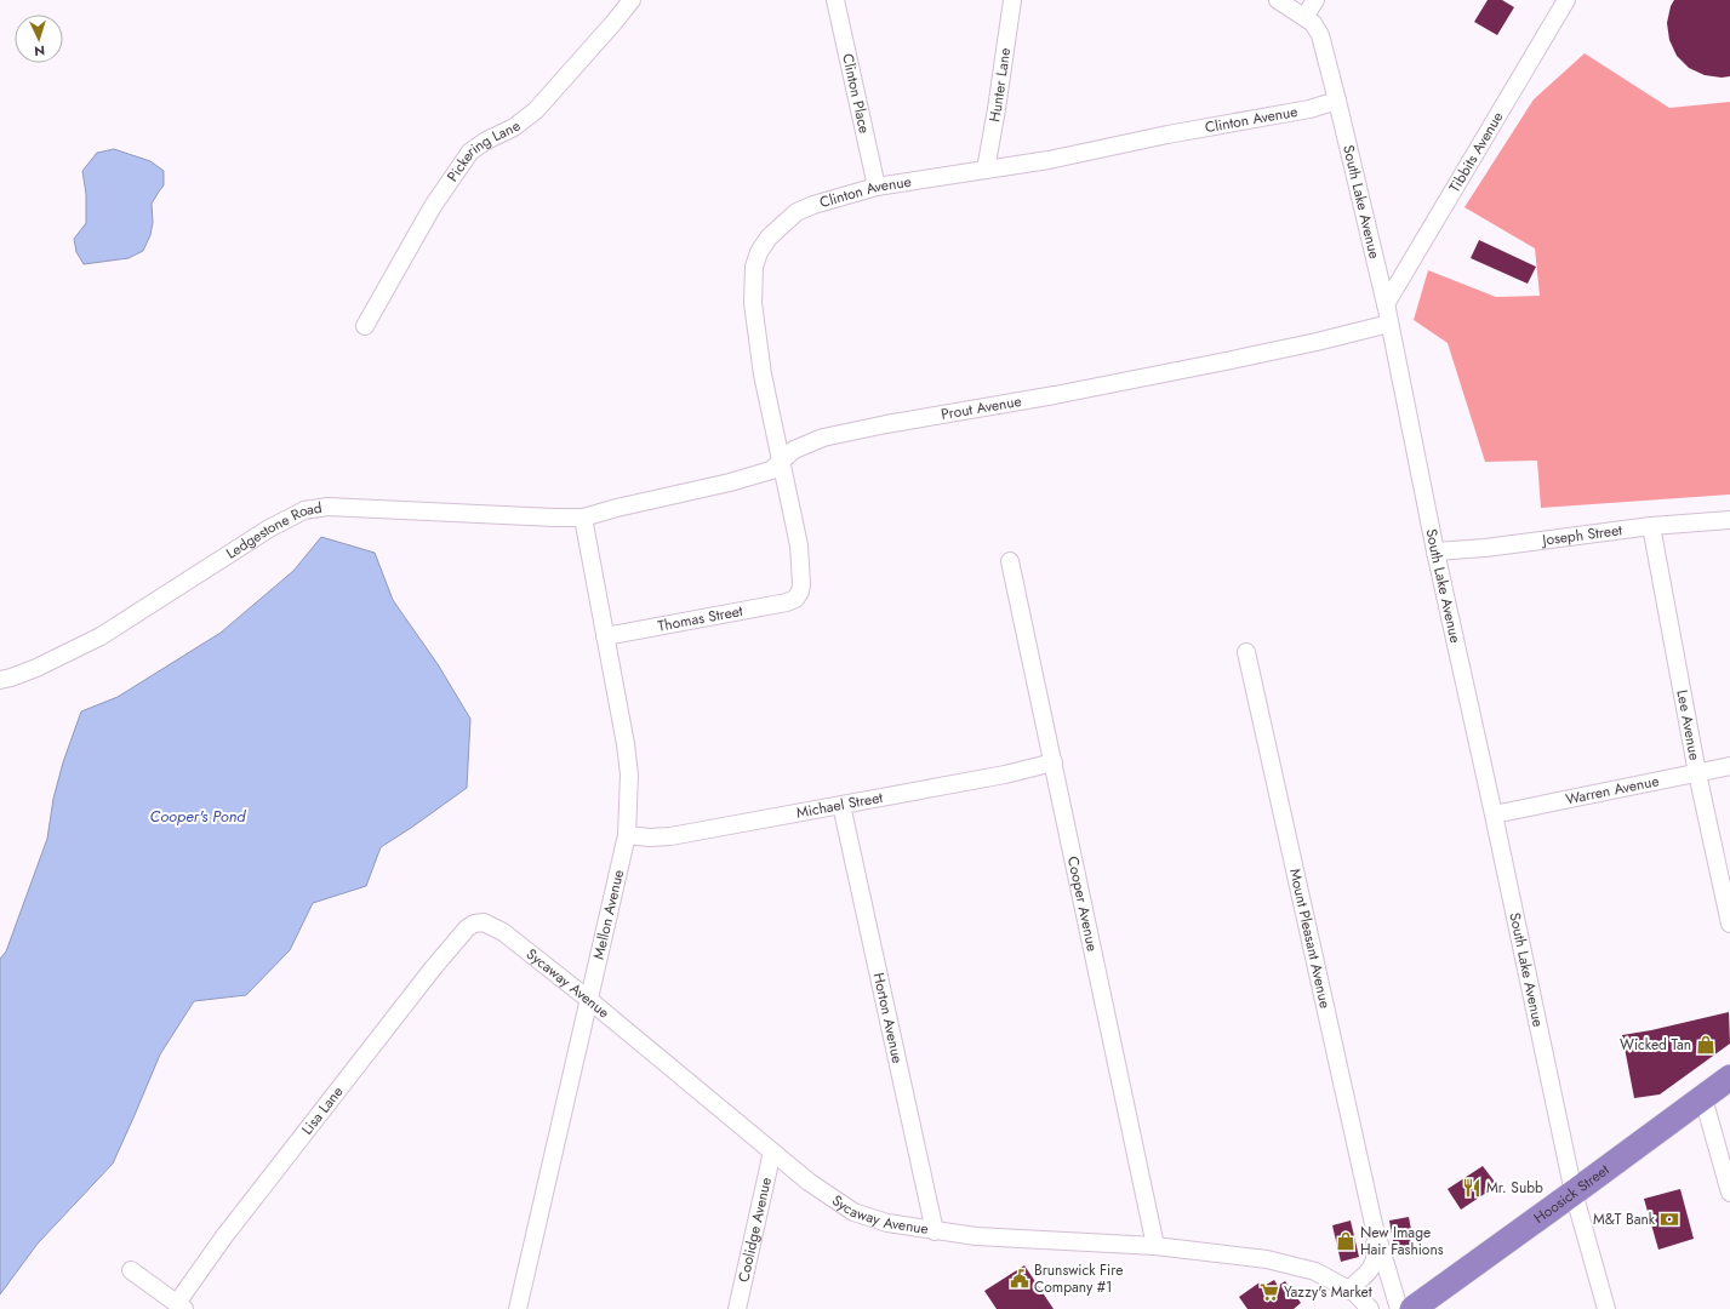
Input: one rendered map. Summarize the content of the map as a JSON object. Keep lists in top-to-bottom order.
{
  "streets": {
    "highway": ["Hoosick Street"],
    "street": [
      "Hunter Lane",
      "Clinton Place",
      "Clinton Avenue",
      "Tibbits Avenue",
      "Pickering Lane",
      "South Lake Avenue",
      "Prout Avenue",
      "Ledgestone Road",
      "Joseph Street",
      "Thomas Street",
      "Lee Avenue",
      "Warren Avenue",
      "Michael Street",
      "Cooper Avenue",
      "Mellon Avenue",
      "Mount Pleasant Avenue",
      "Sycaway Avenue",
      "Horton Avenue",
      "Lisa Lane",
      "Coolidge Avenue"
    ]
  },
  "crossings": [
    ["Hunter Lane", "Clinton Avenue"],
    ["Clinton Place", "Clinton Avenue"],
    ["Clinton Avenue", "South Lake Avenue"],
    ["Clinton Avenue", "Prout Avenue"],
    ["Clinton Avenue", "Thomas Street"],
    ["Tibbits Avenue", "South Lake Avenue"],
    ["South Lake Avenue", "Prout Avenue"],
    ["South Lake Avenue", "Joseph Street"],
    ["South Lake Avenue", "Warren Avenue"],
    ["South Lake Avenue", "Hoosick Street"],
    ["Prout Avenue", "Ledgestone Road"],
    ["Prout Avenue", "Mellon Avenue"],
    ["Ledgestone Road", "Mellon Avenue"],
    ["Joseph Street", "Lee Avenue"],
    ["Thomas Street", "Mellon Avenue"],
    ["Lee Avenue", "Warren Avenue"],
    ["Michael Street", "Cooper Avenue"],
    ["Michael Street", "Mellon Avenue"],
    ["Michael Street", "Horton Avenue"],
    ["Cooper Avenue", "Sycaway Avenue"],
    ["Mellon Avenue", "Sycaway Avenue"],
    ["Mount Pleasant Avenue", "Sycaway Avenue"],
    ["Sycaway Avenue", "Horton Avenue"],
    ["Sycaway Avenue", "Lisa Lane"],
    ["Sycaway Avenue", "Coolidge Avenue"]
  ],
  "water": ["Cooper's Pond"],
  "places": {
    "shop": ["Wicked Tan", "New Image Hair Fashions"],
    "restaurant": ["Mr. Subb"],
    "bank": ["M&T Bank"],
    "public building": ["Brunswick Fire Company #1"],
    "supermarket": ["Yazzy's Market"]
  },
  "north": "bottom"
}
